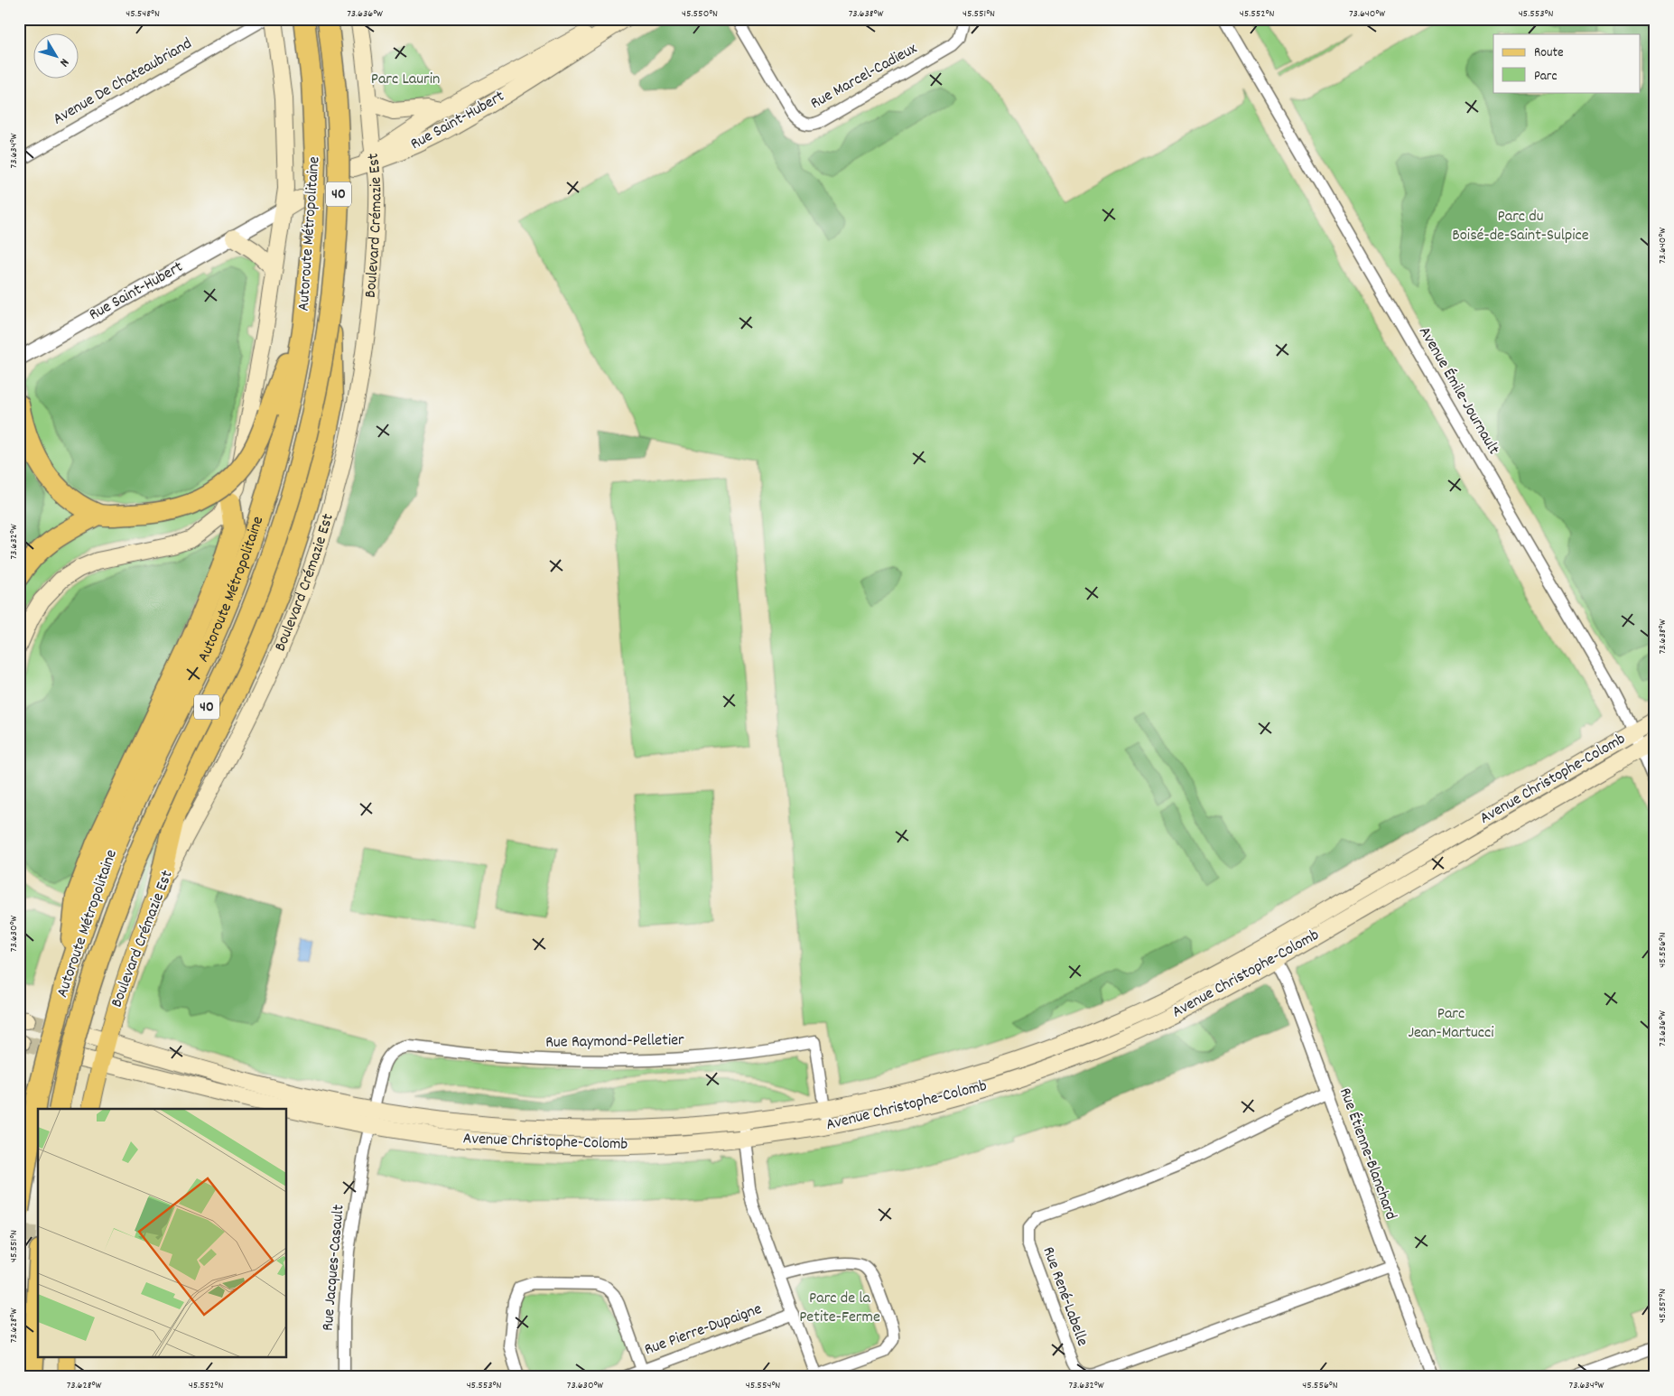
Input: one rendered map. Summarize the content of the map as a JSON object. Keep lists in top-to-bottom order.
{
  "streets": {
    "highway": ["40", "Autoroute Métropolitaine"],
    "main road": ["Rue Saint-Hubert", "Boulevard Crémazie Est", "Avenue Christophe-Colomb"],
    "street": [
      "Rue Marcel-Cadieux",
      "Avenue De Chateaubriand",
      "Avenue Émile-Journault",
      "Rue Raymond-Pelletier",
      "Rue Étienne-Blanchard",
      "Rue Jacques-Casault",
      "Rue René-Labelle",
      "Rue Pierre-Dupaigne"
    ]
  },
  "crossings": [
    ["Rue Saint-Hubert", "Boulevard Crémazie Est"],
    ["Boulevard Crémazie Est", "Avenue Christophe-Colomb"],
    ["Avenue Émile-Journault", "Avenue Christophe-Colomb"],
    ["Avenue Christophe-Colomb", "Rue Raymond-Pelletier"],
    ["Avenue Christophe-Colomb", "Rue Étienne-Blanchard"],
    ["Avenue Christophe-Colomb", "Rue Jacques-Casault"],
    ["Rue Raymond-Pelletier", "Rue Jacques-Casault"],
    ["Rue Étienne-Blanchard", "Rue René-Labelle"]
  ],
  "parks": [
    "Parc Laurin",
    "Parc du Boisé-de-Saint-Sulpice",
    "Parc Jean-Martucci",
    "Parc de la Petite-Ferme"
  ],
  "legend": ["Route", "Parc"],
  "north": "bottom right",
  "coordinates": [
    "45.548°N",
    "73.636°W",
    "45.550°N",
    "73.638°W",
    "45.551°N",
    "45.552°N",
    "73.640°W",
    "45.553°N",
    "73.634°W",
    "73.632°W",
    "73.630°W",
    "45.556°N",
    "45.557°N",
    "73.628°W",
    "45.554°N"
  ]
}
